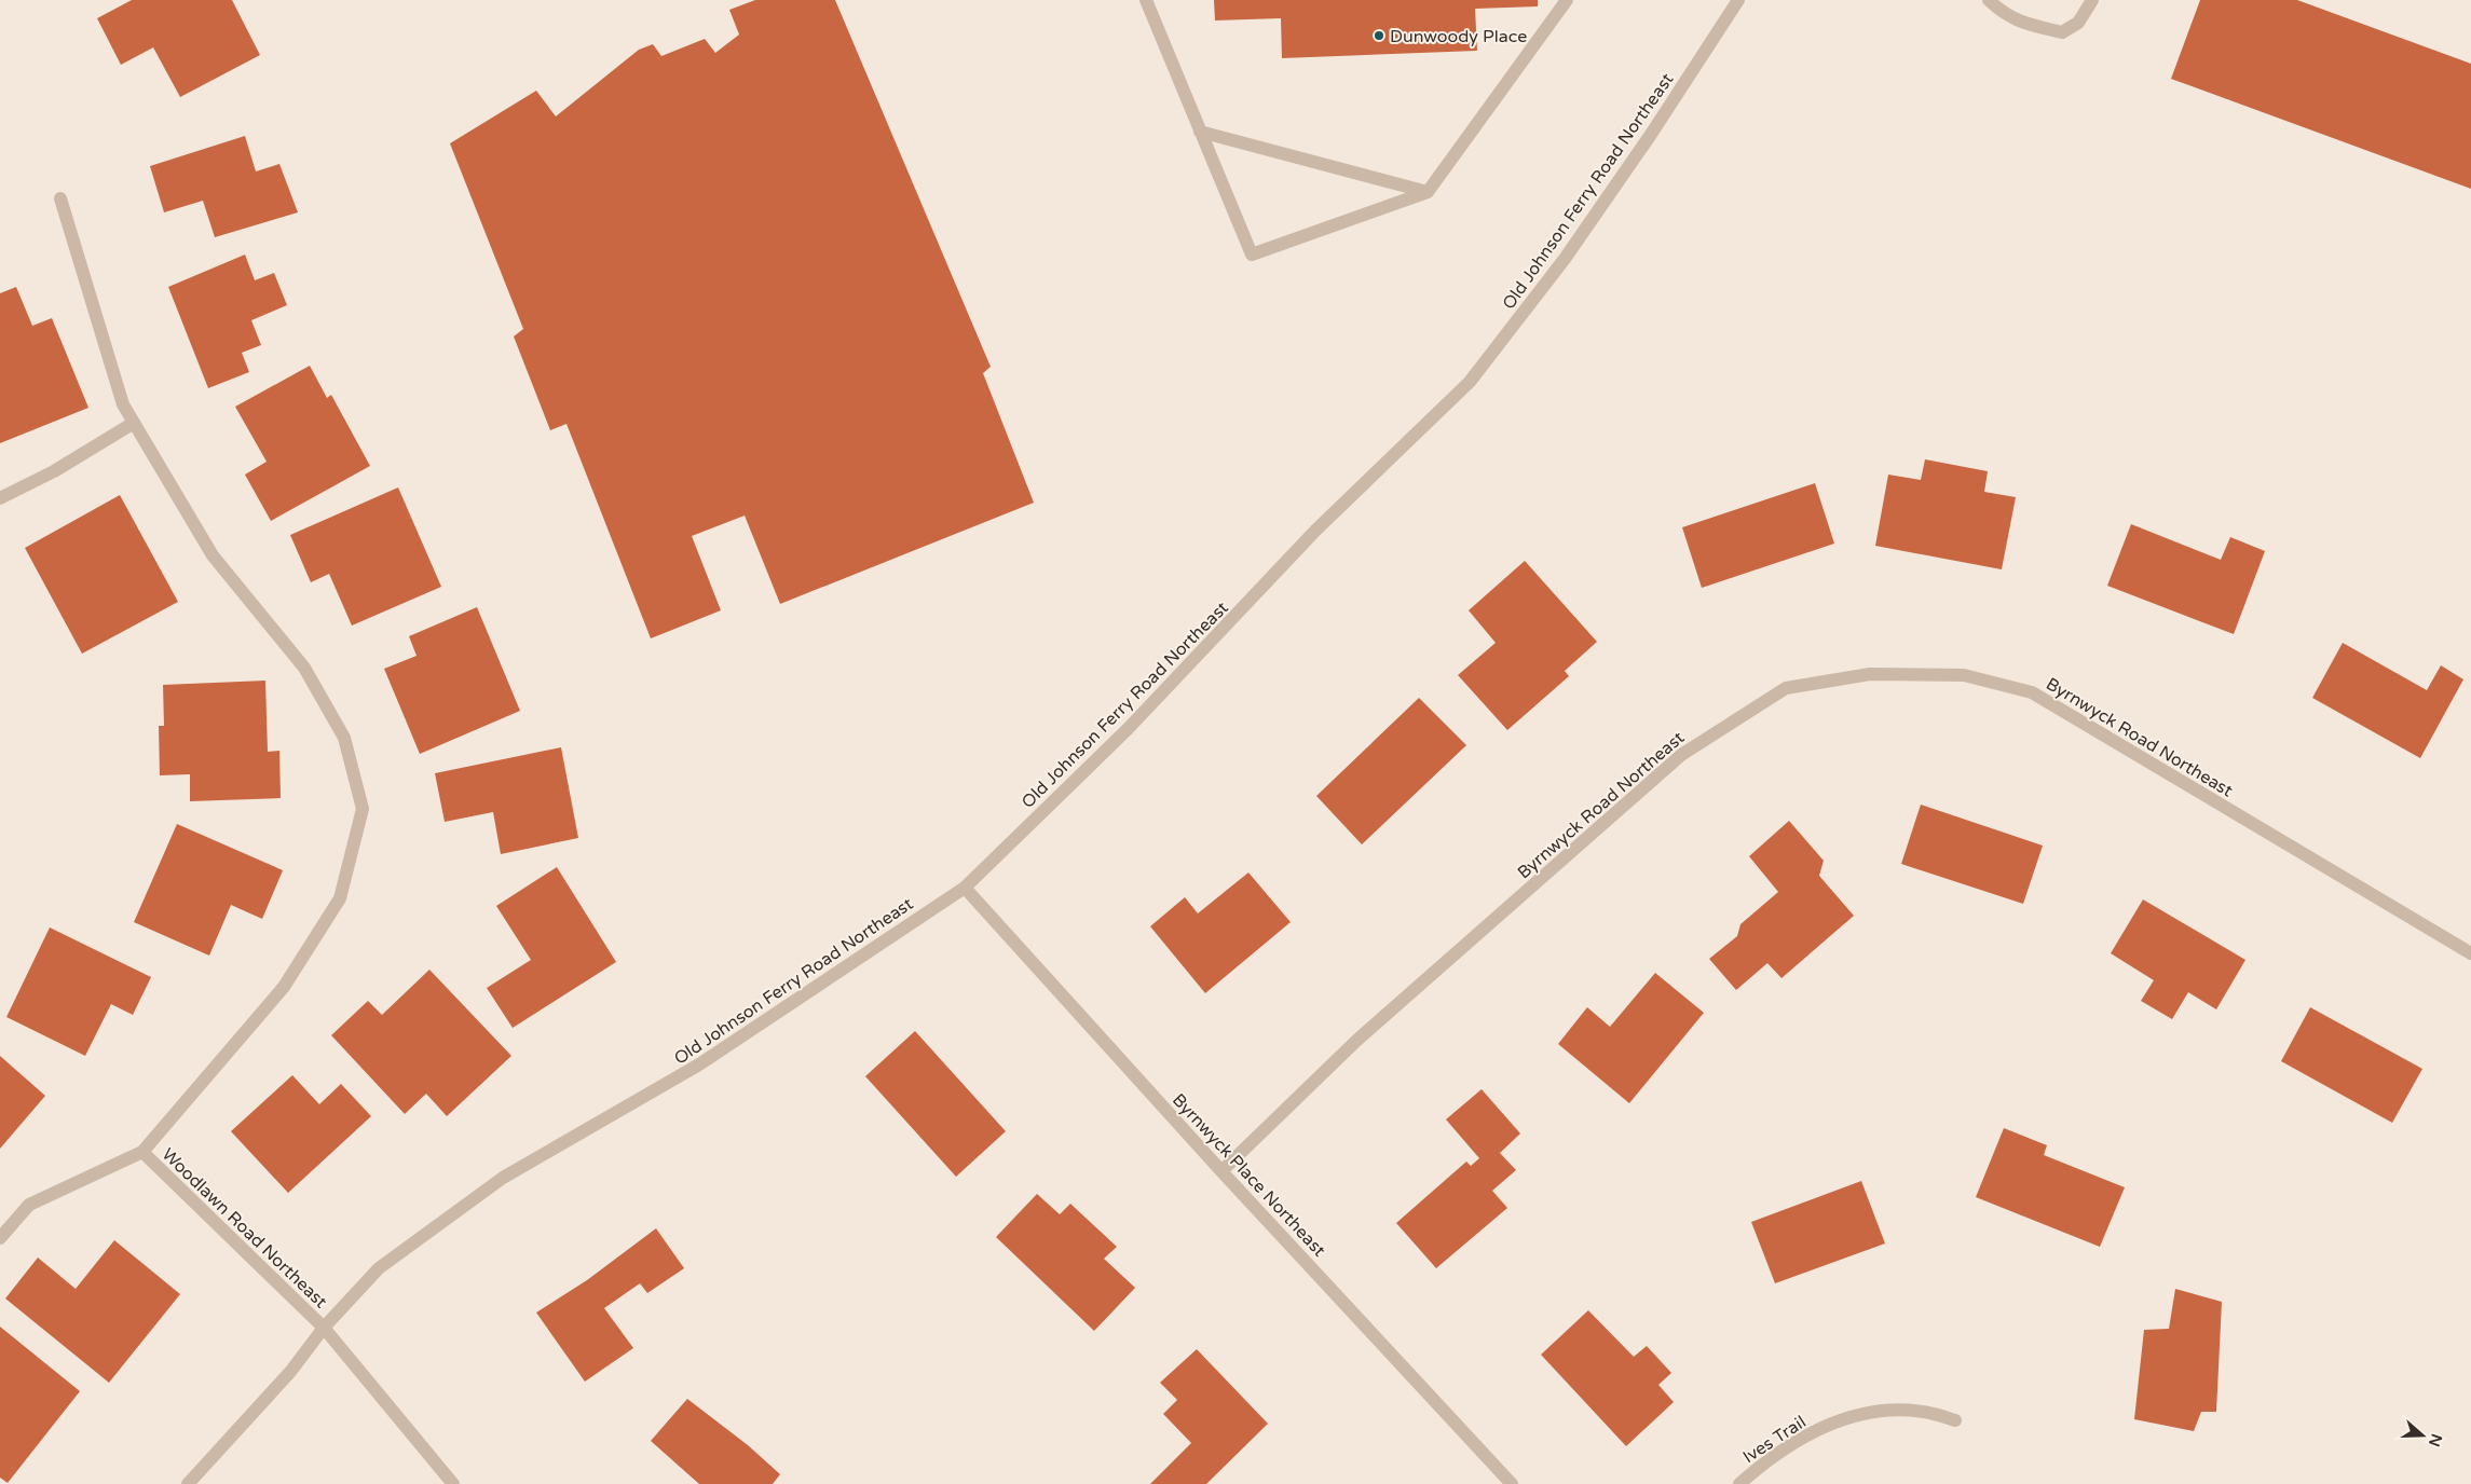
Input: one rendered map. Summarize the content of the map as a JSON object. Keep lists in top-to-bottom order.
{
  "streets": {
    "street": [
      "Old Johnson Ferry Road Northeast",
      "Byrnwyck Road Northeast",
      "Byrnwyck Place Northeast",
      "Woodlawn Road Northeast",
      "Ives Trail"
    ]
  },
  "crossings": [
    ["Old Johnson Ferry Road Northeast", "Byrnwyck Place Northeast"],
    ["Old Johnson Ferry Road Northeast", "Woodlawn Road Northeast"],
    ["Byrnwyck Road Northeast", "Byrnwyck Place Northeast"]
  ],
  "places": ["Dunwoody Place"],
  "north": "right"
}
